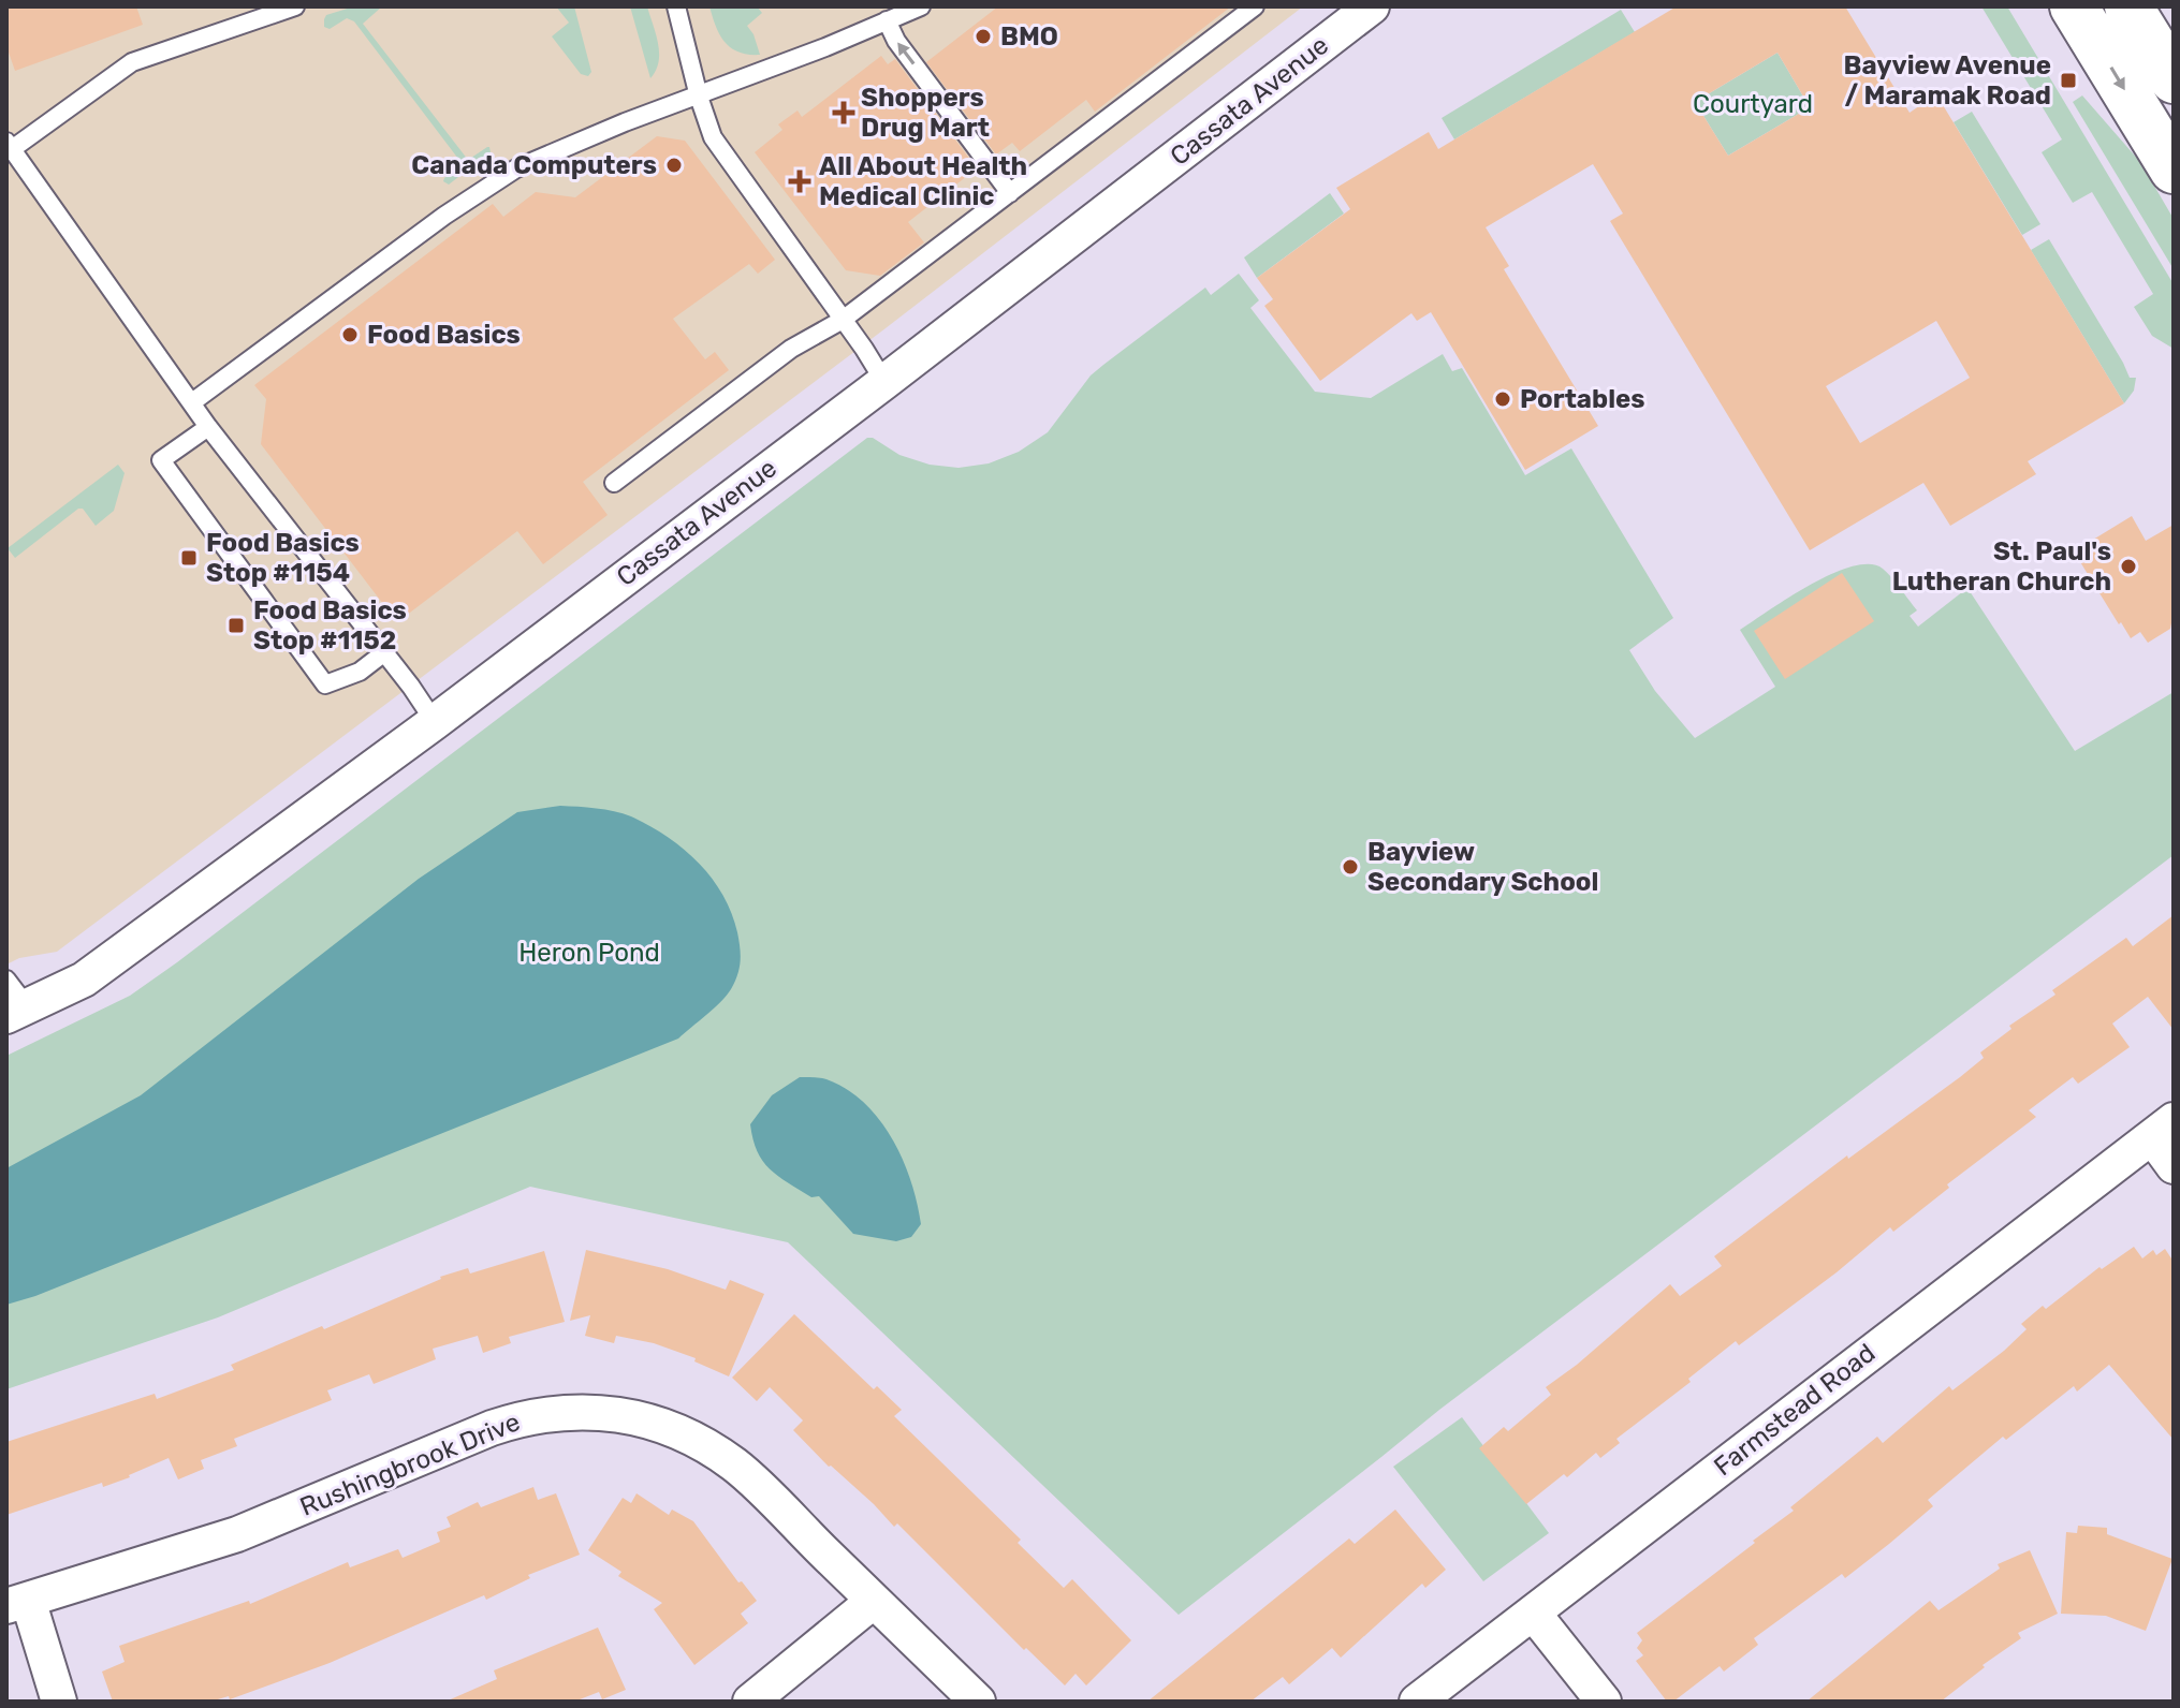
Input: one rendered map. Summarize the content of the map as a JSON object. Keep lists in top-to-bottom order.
{
  "streets": {
    "street": ["Cassata Avenue", "Farmstead Road", "Rushingbrook Drive"]
  },
  "parks": ["Courtyard", "Heron Pond"],
  "places": {
    "other": [
      "BMO",
      "Canada Computers",
      "Food Basics",
      "Portables",
      "St. Paul's Lutheran Church",
      "Bayview Secondary School"
    ],
    "transit": ["Bayview Avenue / Maramak Road", "Food Basics Stop #1154", "Food Basics Stop #1152"],
    "health": ["Shoppers Drug Mart", "All About Health Medical Clinic"]
  }
}
